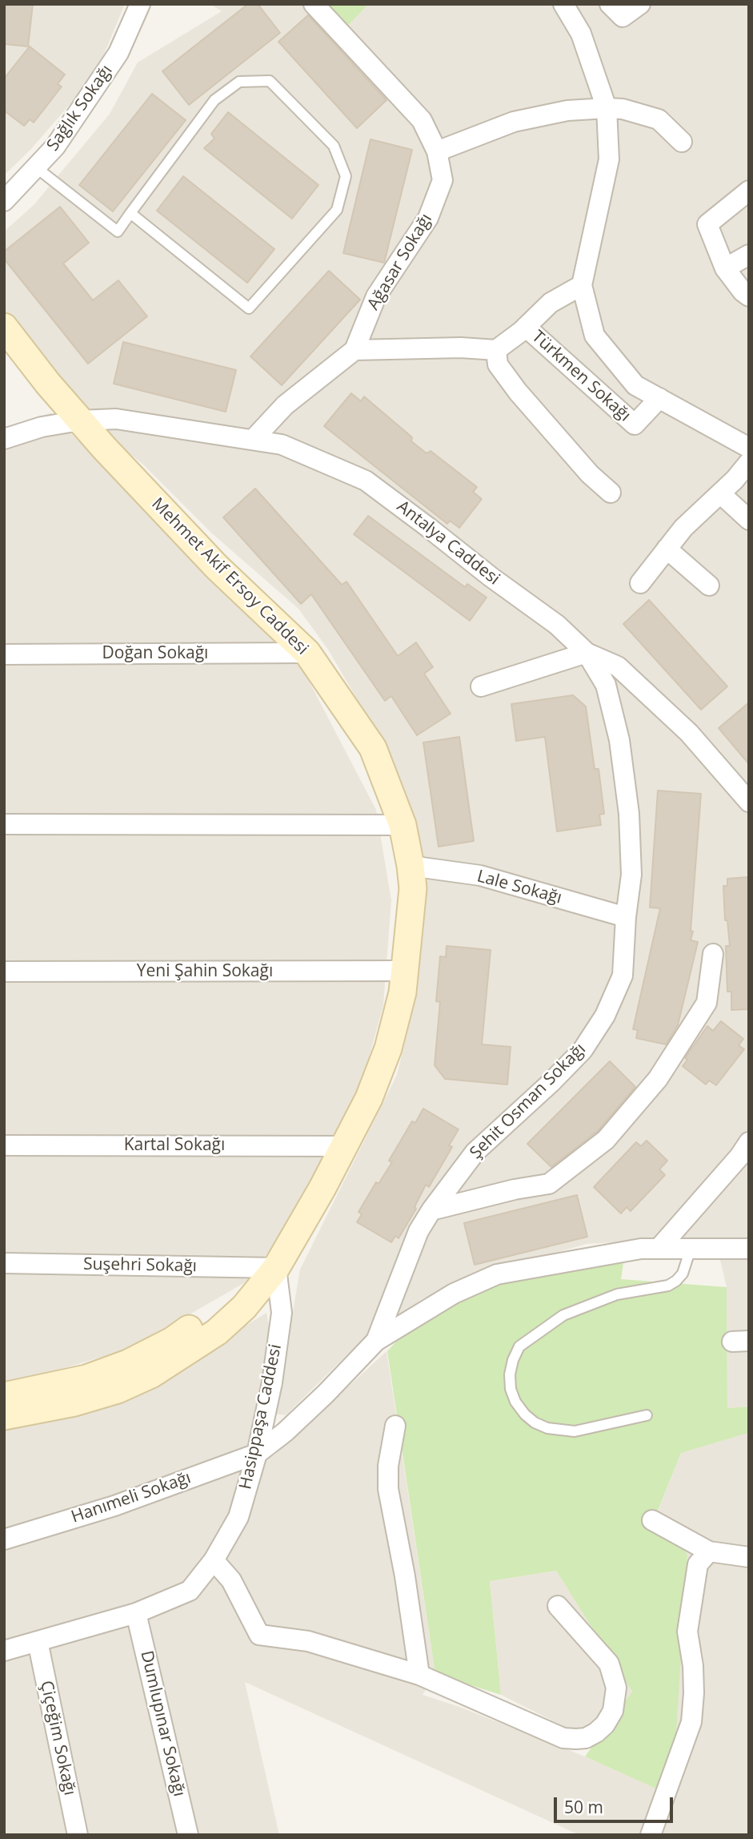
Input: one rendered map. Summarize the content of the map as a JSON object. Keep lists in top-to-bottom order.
{
  "streets": {
    "main road": ["Mehmet Akif Ersoy Caddesi"],
    "street": [
      "Sağlık Sokağı",
      "Ağasar Sokağı",
      "Türkmen Sokağı",
      "Antalya Caddesi",
      "Doğan Sokağı",
      "Lale Sokağı",
      "Yeni Şahin Sokağı",
      "Şehit Osman Sokağı",
      "Kartal Sokağı",
      "Suşehri Sokağı",
      "Hasippaşa Caddesi",
      "Hanımeli Sokağı",
      "Dumlupınar Sokağı",
      "Çiçeğim Sokağı"
    ]
  },
  "crossings": [
    ["Antalya Caddesi", "Mehmet Akif Ersoy Caddesi"],
    ["Antalya Caddesi", "Şehit Osman Sokağı"],
    ["Mehmet Akif Ersoy Caddesi", "Doğan Sokağı"],
    ["Mehmet Akif Ersoy Caddesi", "Lale Sokağı"],
    ["Mehmet Akif Ersoy Caddesi", "Yeni Şahin Sokağı"],
    ["Mehmet Akif Ersoy Caddesi", "Kartal Sokağı"],
    ["Mehmet Akif Ersoy Caddesi", "Suşehri Sokağı"],
    ["Mehmet Akif Ersoy Caddesi", "Hasippaşa Caddesi"],
    ["Lale Sokağı", "Şehit Osman Sokağı"],
    ["Şehit Osman Sokağı", "Hanımeli Sokağı"],
    ["Suşehri Sokağı", "Hasippaşa Caddesi"],
    ["Hasippaşa Caddesi", "Hanımeli Sokağı"],
    ["Hasippaşa Caddesi", "Dumlupınar Sokağı"],
    ["Hasippaşa Caddesi", "Çiçeğim Sokağı"]
  ],
  "scale_bar": "50 m"
}
